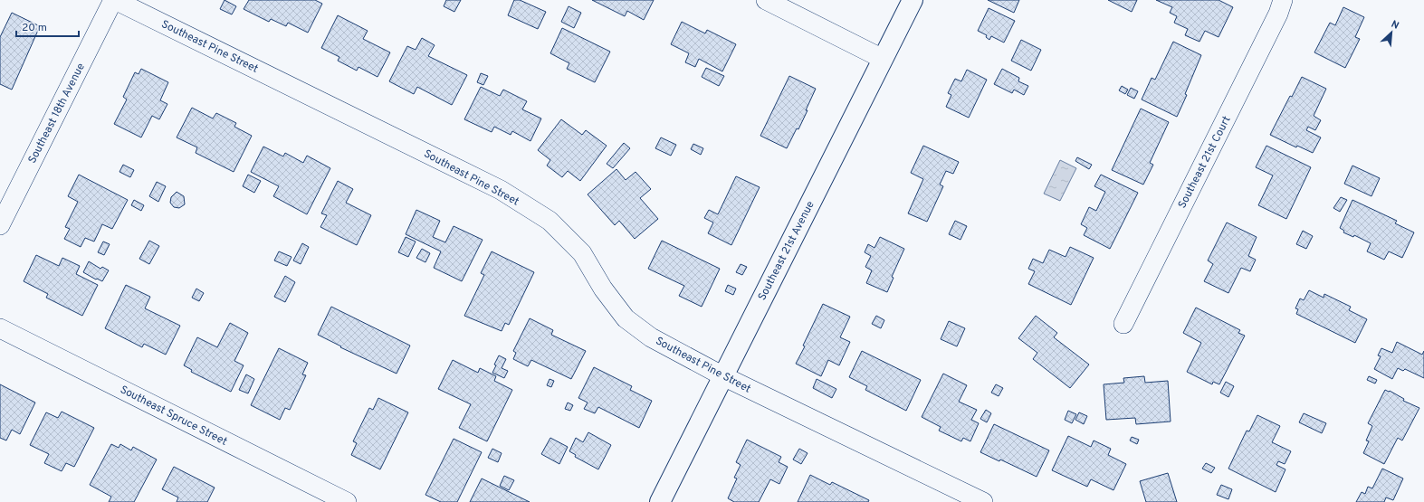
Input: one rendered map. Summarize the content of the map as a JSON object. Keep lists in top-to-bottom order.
{
  "streets": {
    "street": [
      "Southeast Pine Street",
      "Southeast 18th Avenue",
      "Southeast 21st Court",
      "Southeast 21st Avenue",
      "Southeast Spruce Street"
    ]
  },
  "crossings": [
    ["Southeast Pine Street", "Southeast 18th Avenue"],
    ["Southeast Pine Street", "Southeast 21st Avenue"]
  ],
  "scale_bar": "20 m",
  "north": "top right"
}
